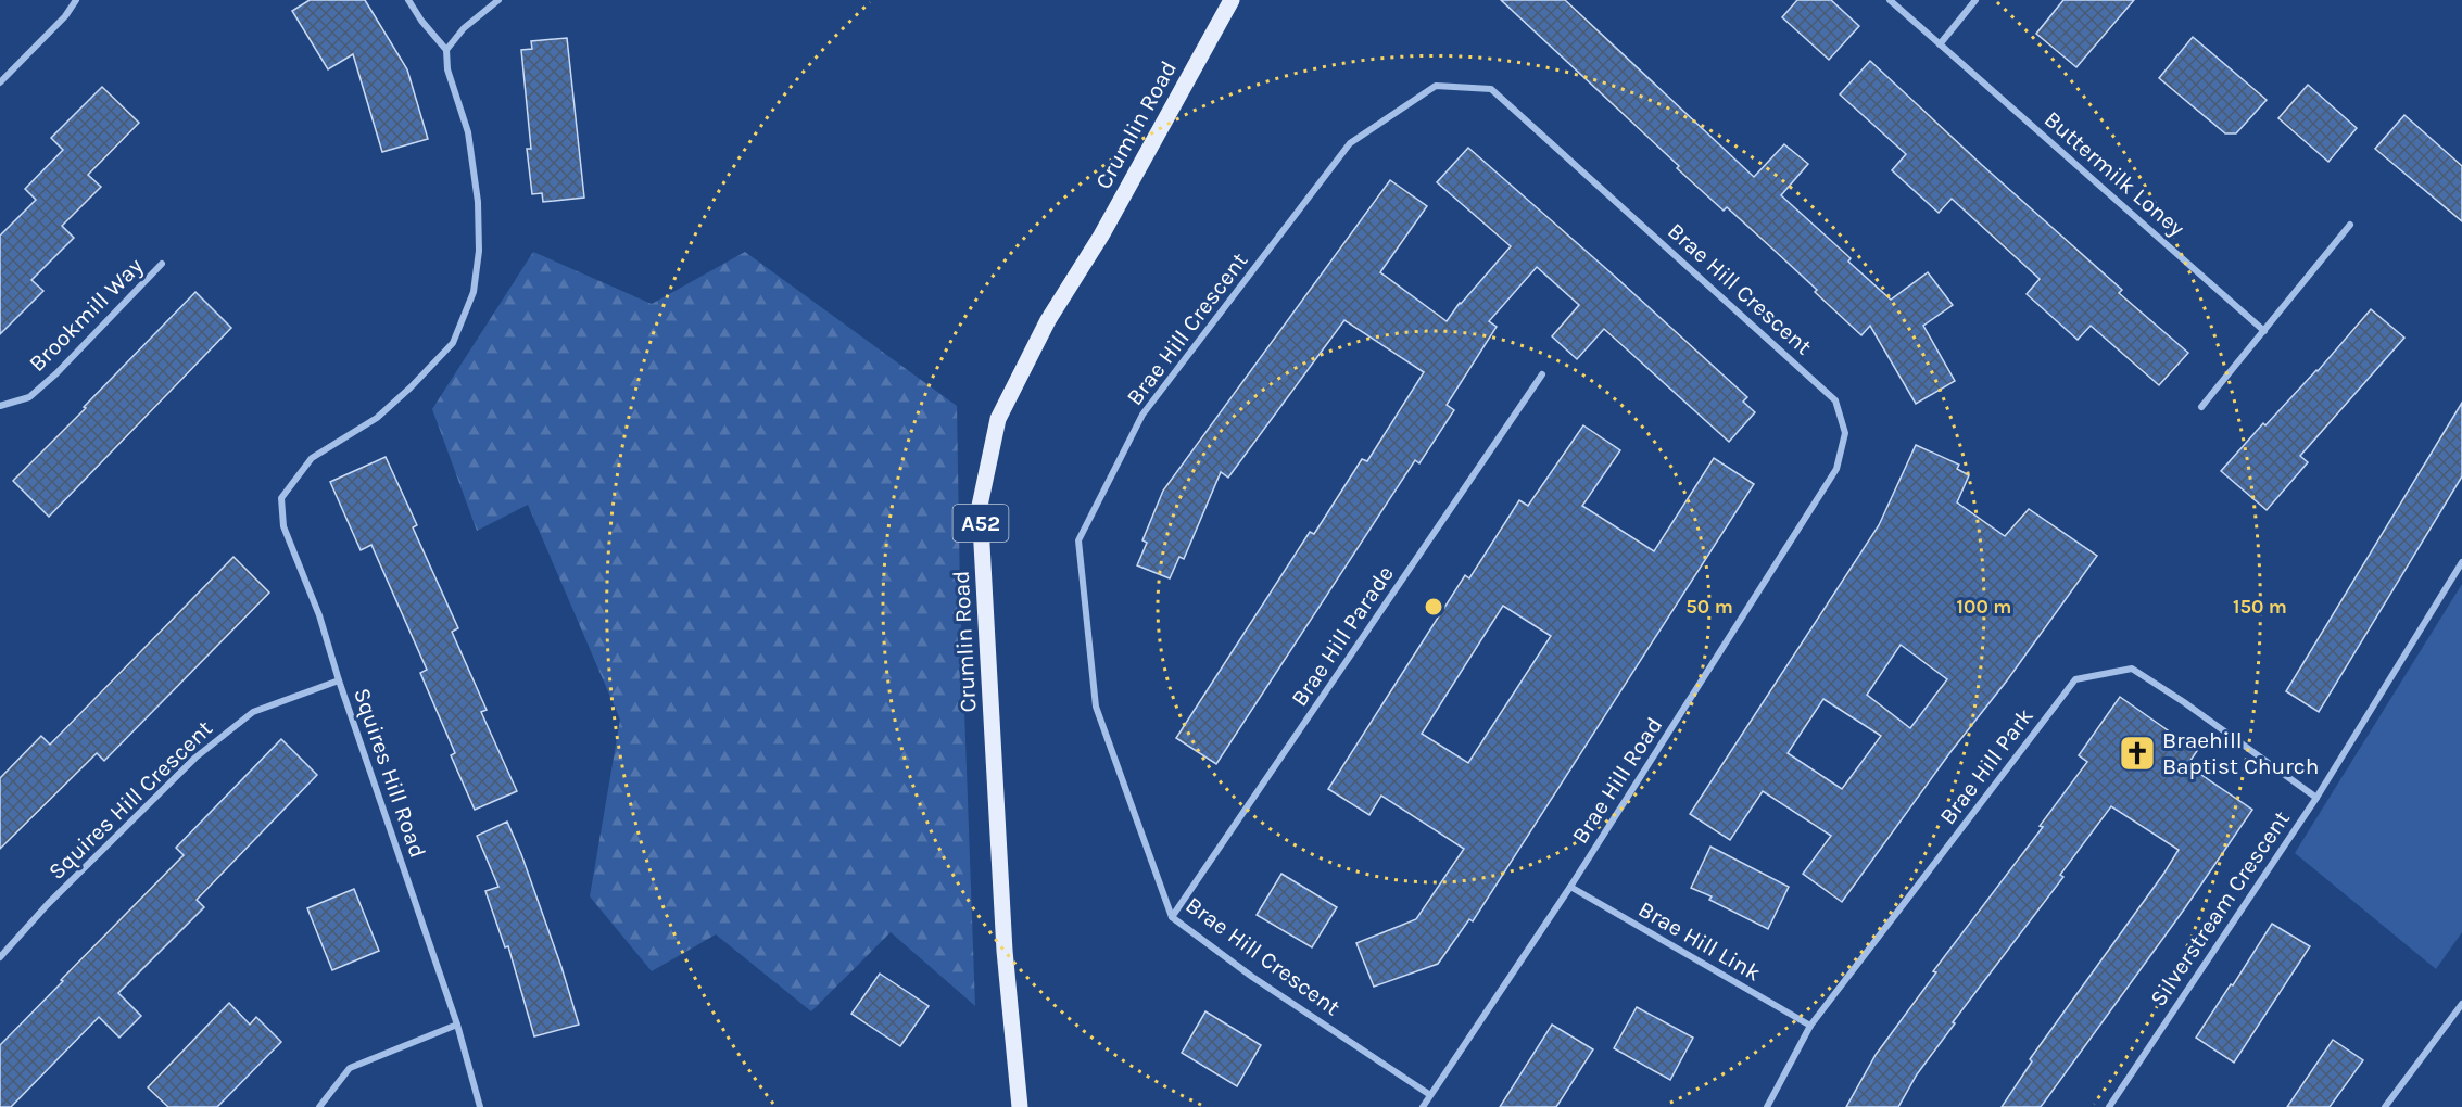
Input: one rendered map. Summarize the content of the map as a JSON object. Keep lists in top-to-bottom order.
{
  "streets": {
    "main road": ["Crumlin Road", "A52"],
    "street": [
      "Buttermilk Loney",
      "Brae Hill Crescent",
      "Brookmill Way",
      "Brae Hill Parade",
      "Brae Hill Park",
      "Squires Hill Road",
      "Brae Hill Road",
      "Squires Hill Crescent",
      "Silverstream Crescent",
      "Brae Hill Link"
    ]
  },
  "crossings": [
    ["Brae Hill Crescent", "Brae Hill Parade"],
    ["Brae Hill Crescent", "Brae Hill Road"],
    ["Brae Hill Park", "Silverstream Crescent"],
    ["Brae Hill Park", "Brae Hill Link"],
    ["Squires Hill Road", "Squires Hill Crescent"],
    ["Brae Hill Road", "Brae Hill Link"]
  ],
  "places": {
    "church": ["Braehill Baptist Church"]
  },
  "rings": ["50 m", "100 m", "150 m"]
}
